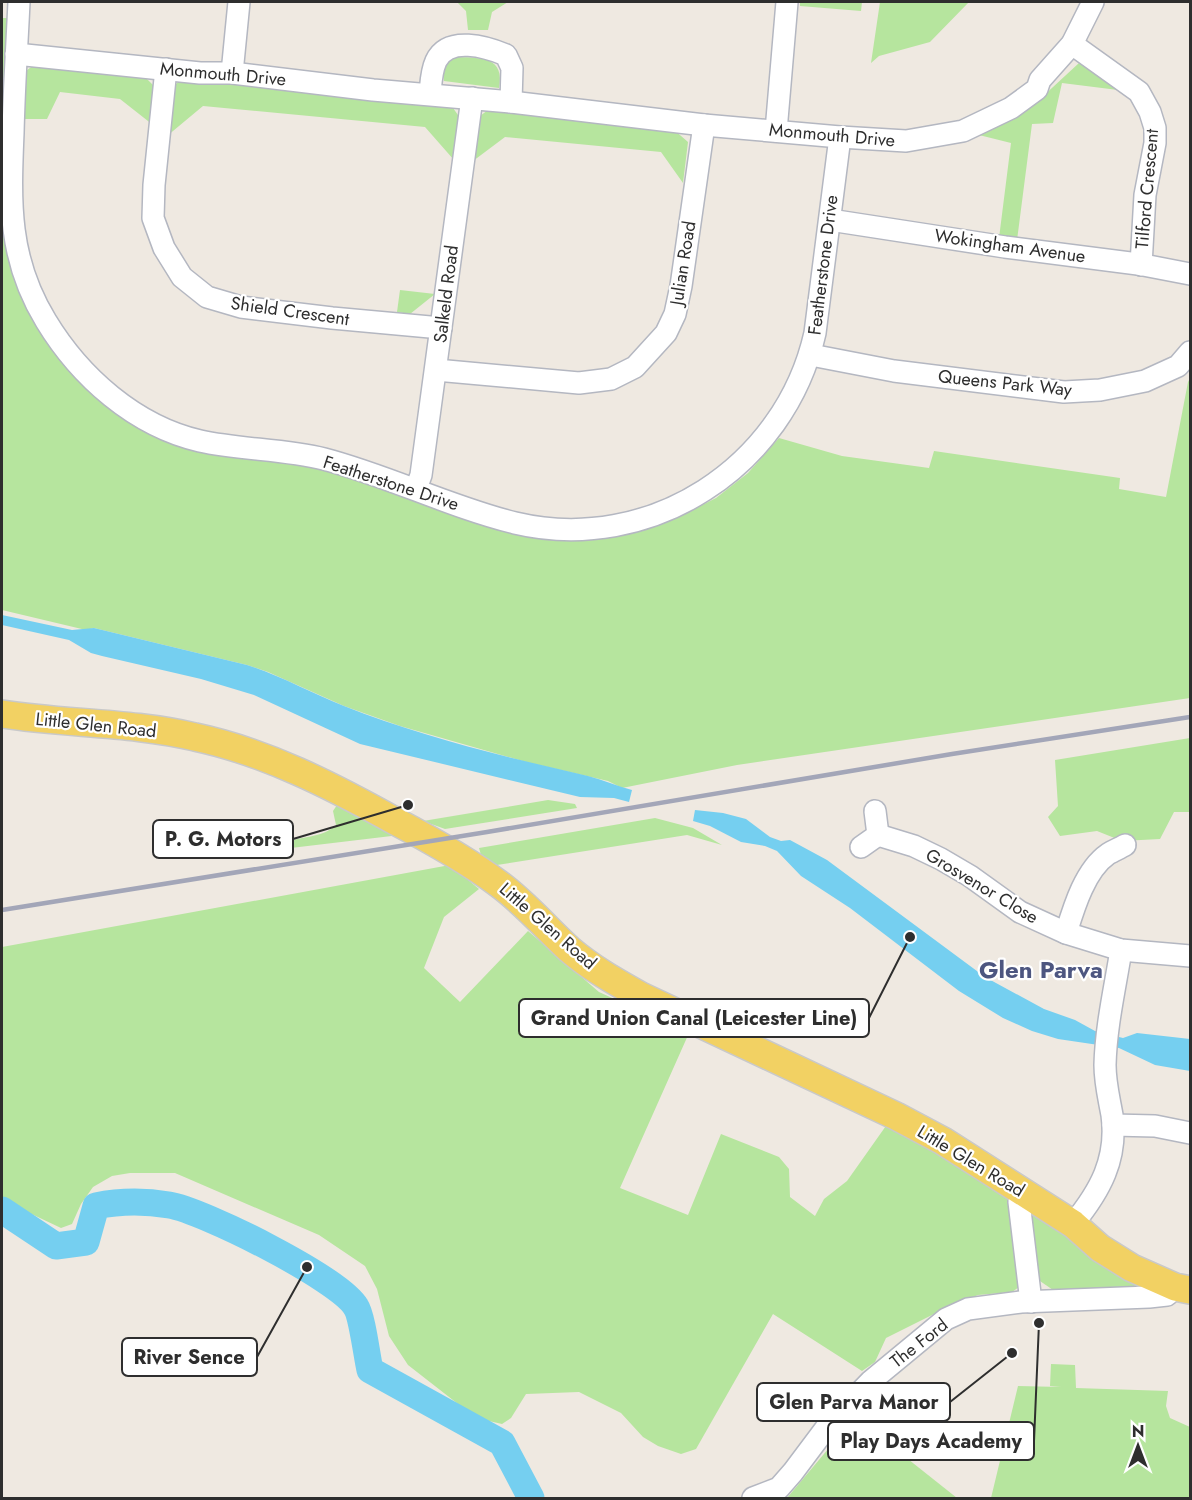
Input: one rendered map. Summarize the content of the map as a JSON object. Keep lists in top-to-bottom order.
{
  "streets": {
    "main road": ["Little Glen Road"],
    "street": [
      "Monmouth Drive",
      "Tilford Crescent",
      "Wokingham Avenue",
      "Julian Road",
      "Featherstone Drive",
      "Salkeld Road",
      "Shield Crescent",
      "Queens Park Way",
      "Grosvenor Close",
      "The Ford"
    ]
  },
  "crossings": [
    ["Monmouth Drive", "Tilford Crescent"],
    ["Monmouth Drive", "Julian Road"],
    ["Monmouth Drive", "Featherstone Drive"],
    ["Monmouth Drive", "Salkeld Road"],
    ["Monmouth Drive", "Shield Crescent"],
    ["Tilford Crescent", "Wokingham Avenue"],
    ["Wokingham Avenue", "Featherstone Drive"],
    ["Julian Road", "Salkeld Road"],
    ["Featherstone Drive", "Salkeld Road"],
    ["Featherstone Drive", "Queens Park Way"],
    ["Salkeld Road", "Shield Crescent"],
    ["Little Glen Road", "The Ford"]
  ],
  "districts": ["Glen Parva"],
  "places": [
    "P. G. Motors",
    "Grand Union Canal (Leicester Line)",
    "River Sence",
    "Play Days Academy",
    "Glen Parva Manor"
  ],
  "north": "top"
}
